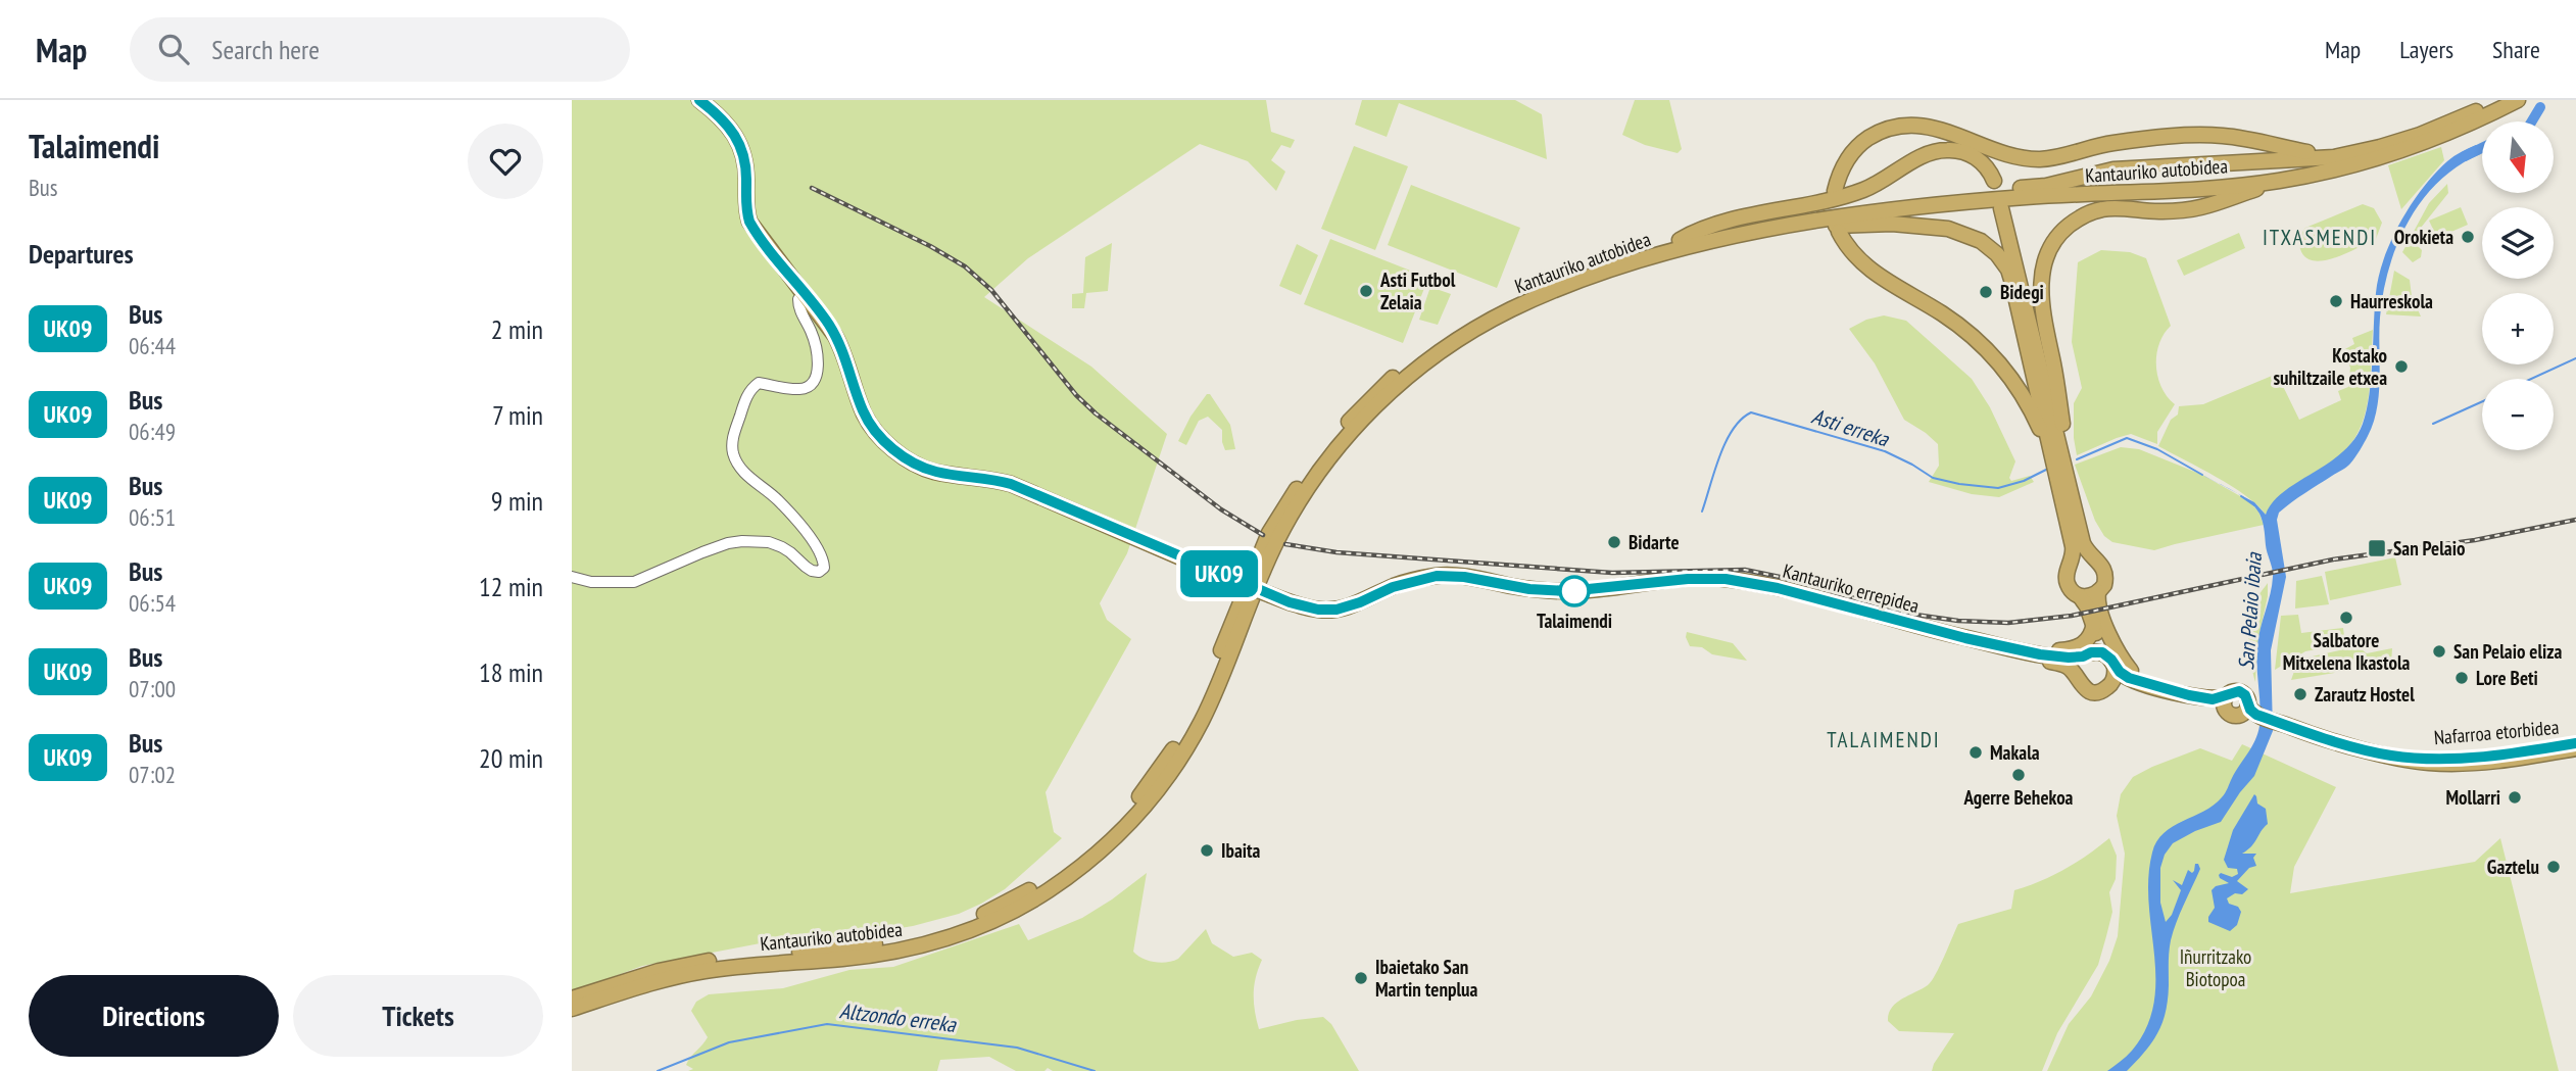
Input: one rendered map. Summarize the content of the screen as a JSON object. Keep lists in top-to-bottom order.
{
  "streets": {
    "highway": ["Kantauriko autobidea", "Kantauriko errepidea", "Nafarroa etorbidea"]
  },
  "districts": ["ITXASMENDI", "TALAIMENDI"],
  "water": ["Asti erreka", "San Pelaio ibaia", "Altzondo erreka"],
  "parks": ["Iñurritzako Biotopoa"],
  "places": {
    "other": [
      "Orokieta",
      "Asti Futbol Zelaia",
      "Bidegi",
      "Haurreskola",
      "Kostako suhiltzaile etxea",
      "Bidarte",
      "Talaimendi",
      "Salbatore Mitxelena Ikastola",
      "San Pelaio eliza",
      "Lore Beti",
      "Zarautz Hostel",
      "Makala",
      "Agerre Behekoa",
      "Mollarri",
      "Ibaita",
      "Gaztelu",
      "Ibaietako San Martin tenplua"
    ],
    "transit": ["San Pelaio"]
  },
  "lines": ["bus line UK09"],
  "north": "bottom",
  "page": {
    "header": "Map",
    "search": "Search here",
    "nav": ["Map", "Layers", "Share"],
    "heading": [
      ["Talaimendi", "Bus"],
      "Departures"
    ],
    "on_map": "UK09",
    "map_buttons": ["+", "−"],
    "list": [
      {
        "mark": "UK09",
        "name": "Bus",
        "note": "06:44",
        "value": "2 min"
      },
      {
        "mark": "UK09",
        "name": "Bus",
        "note": "06:49",
        "value": "7 min"
      },
      {
        "mark": "UK09",
        "name": "Bus",
        "note": "06:51",
        "value": "9 min"
      },
      {
        "mark": "UK09",
        "name": "Bus",
        "note": "06:54",
        "value": "12 min"
      },
      {
        "mark": "UK09",
        "name": "Bus",
        "note": "07:00",
        "value": "18 min"
      },
      {
        "mark": "UK09",
        "name": "Bus",
        "note": "07:02",
        "value": "20 min"
      }
    ],
    "buttons": ["Directions", "Tickets"]
  }
}
